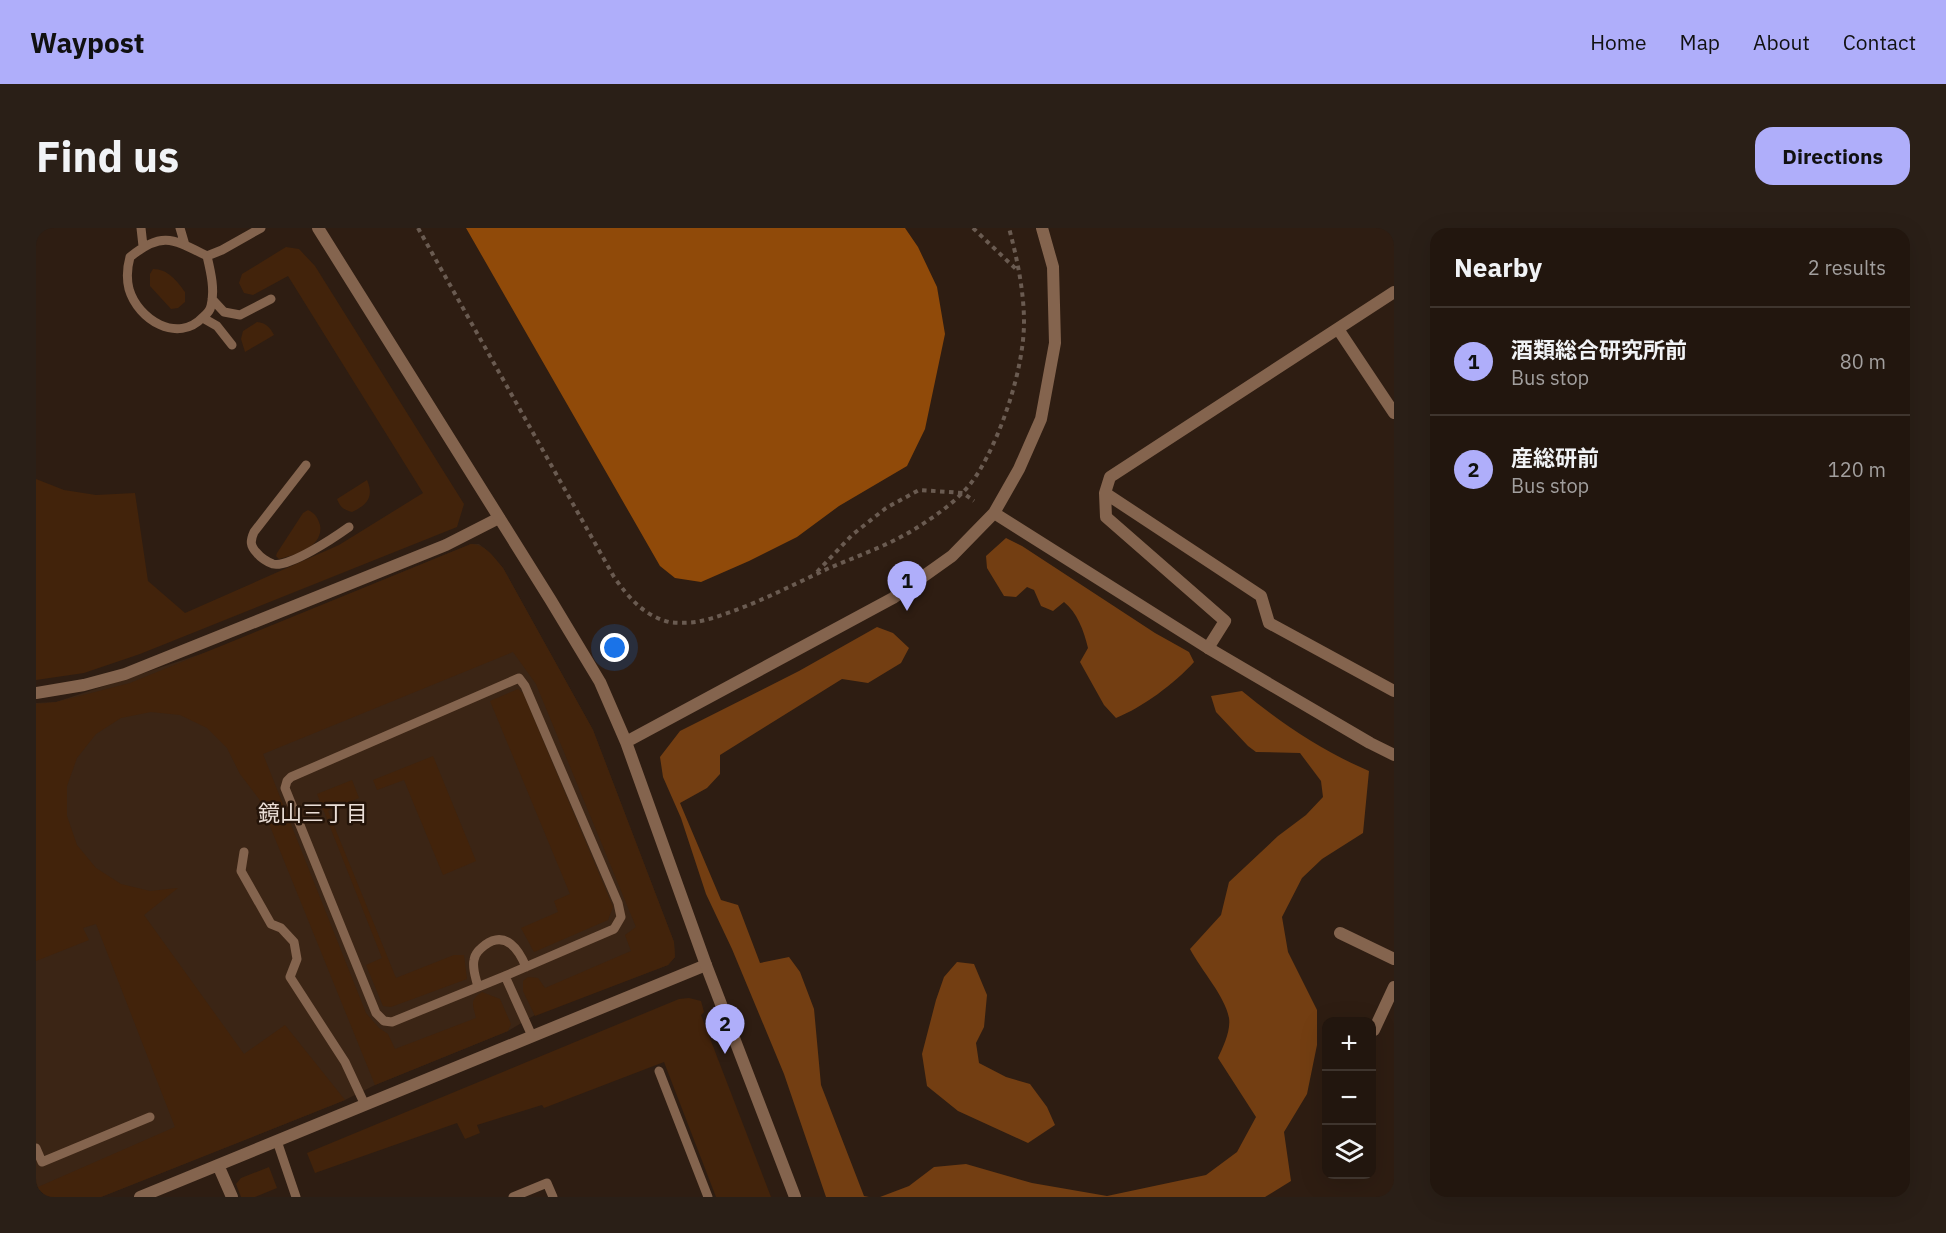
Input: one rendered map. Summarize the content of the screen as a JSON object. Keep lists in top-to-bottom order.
{
  "districts": ["鏡山三丁目"],
  "page": {
    "header": "Waypost",
    "nav": [
      "Home",
      "Map",
      "About",
      "Contact"
    ],
    "buttons": "Directions",
    "title": "Find us",
    "heading": ["Nearby", "2 results"],
    "list": [
      {
        "mark": "1",
        "name": "酒類総合研究所前",
        "note": "Bus stop",
        "value": "80 m"
      },
      {
        "mark": "2",
        "name": "産総研前",
        "note": "Bus stop",
        "value": "120 m"
      }
    ],
    "pins": ["1", "2"],
    "map_buttons": ["+", "−"]
  }
}
